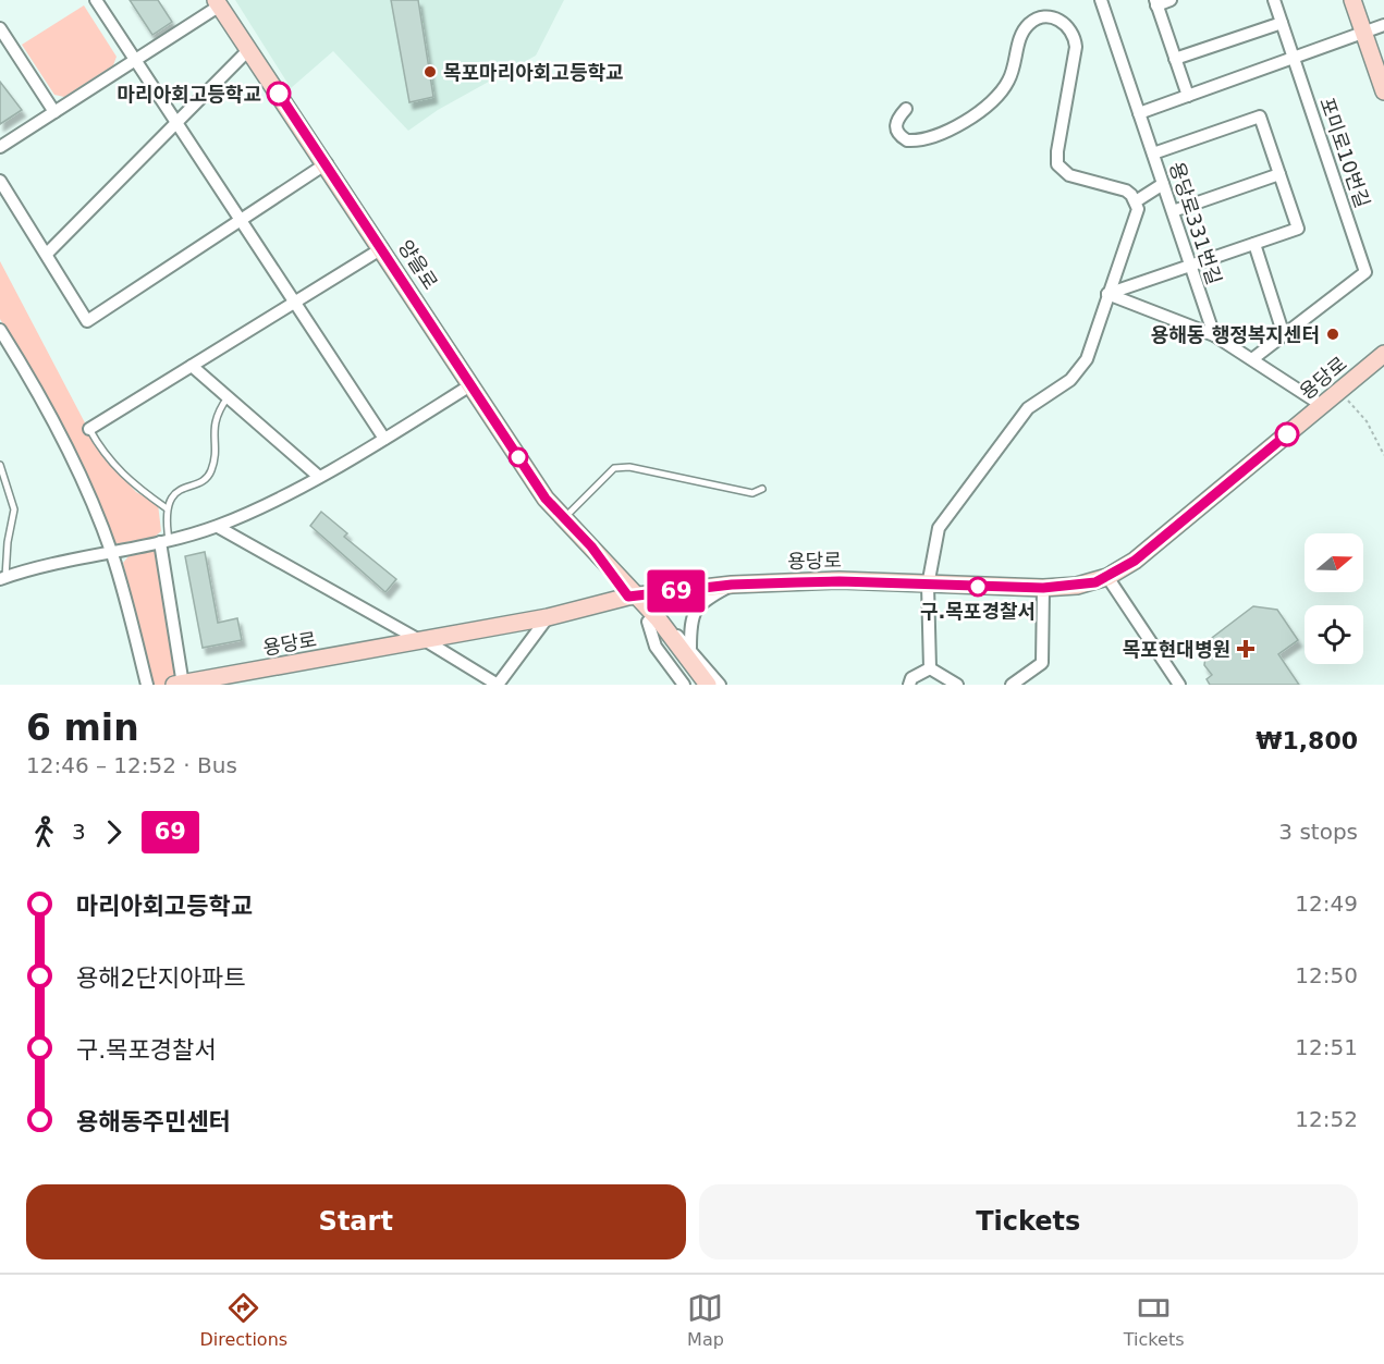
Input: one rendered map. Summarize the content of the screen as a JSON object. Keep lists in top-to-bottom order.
{
  "streets": {
    "street": [
      "포미로10번길",
      "용당로331번길",
      "양을로",
      "용당로"
    ]
  },
  "crossings": [
    ["양을로", "용당로"]
  ],
  "places": {
    "other": [
      "목포마리아회고등학교",
      "마리아회고등학교",
      "용해동 행정복지센터",
      "구.목포경찰서"
    ],
    "health": ["목포현대병원"]
  },
  "lines": ["bus line 69"],
  "north": "right",
  "page": {
    "on_map": "69",
    "heading": ["6 min", "12:46 – 12:52 · Bus", "₩1,800"],
    "legs": ["3", "69", "3 stops"],
    "list": [
      {
        "name": "마리아회고등학교",
        "value": "12:49"
      },
      {
        "name": "용해2단지아파트",
        "value": "12:50"
      },
      {
        "name": "구.목포경찰서",
        "value": "12:51"
      },
      {
        "name": "용해동주민센터",
        "value": "12:52"
      }
    ],
    "buttons": ["Start", "Tickets"],
    "tabs": ["Directions", "Map", "Tickets"]
  }
}
